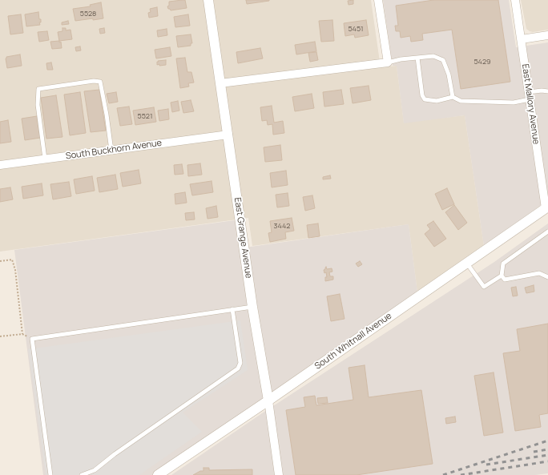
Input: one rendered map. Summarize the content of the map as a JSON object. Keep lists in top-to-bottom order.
{
  "streets": {
    "street": [
      "East Mallory Avenue",
      "South Buckhorn Avenue",
      "East Grange Avenue",
      "South Whitnall Avenue"
    ]
  },
  "crossings": [
    ["East Mallory Avenue", "South Whitnall Avenue"],
    ["South Buckhorn Avenue", "East Grange Avenue"],
    ["East Grange Avenue", "South Whitnall Avenue"]
  ],
  "house_numbers": [
    "5528",
    "5451",
    "5429",
    "5521",
    "3442"
  ]
}
